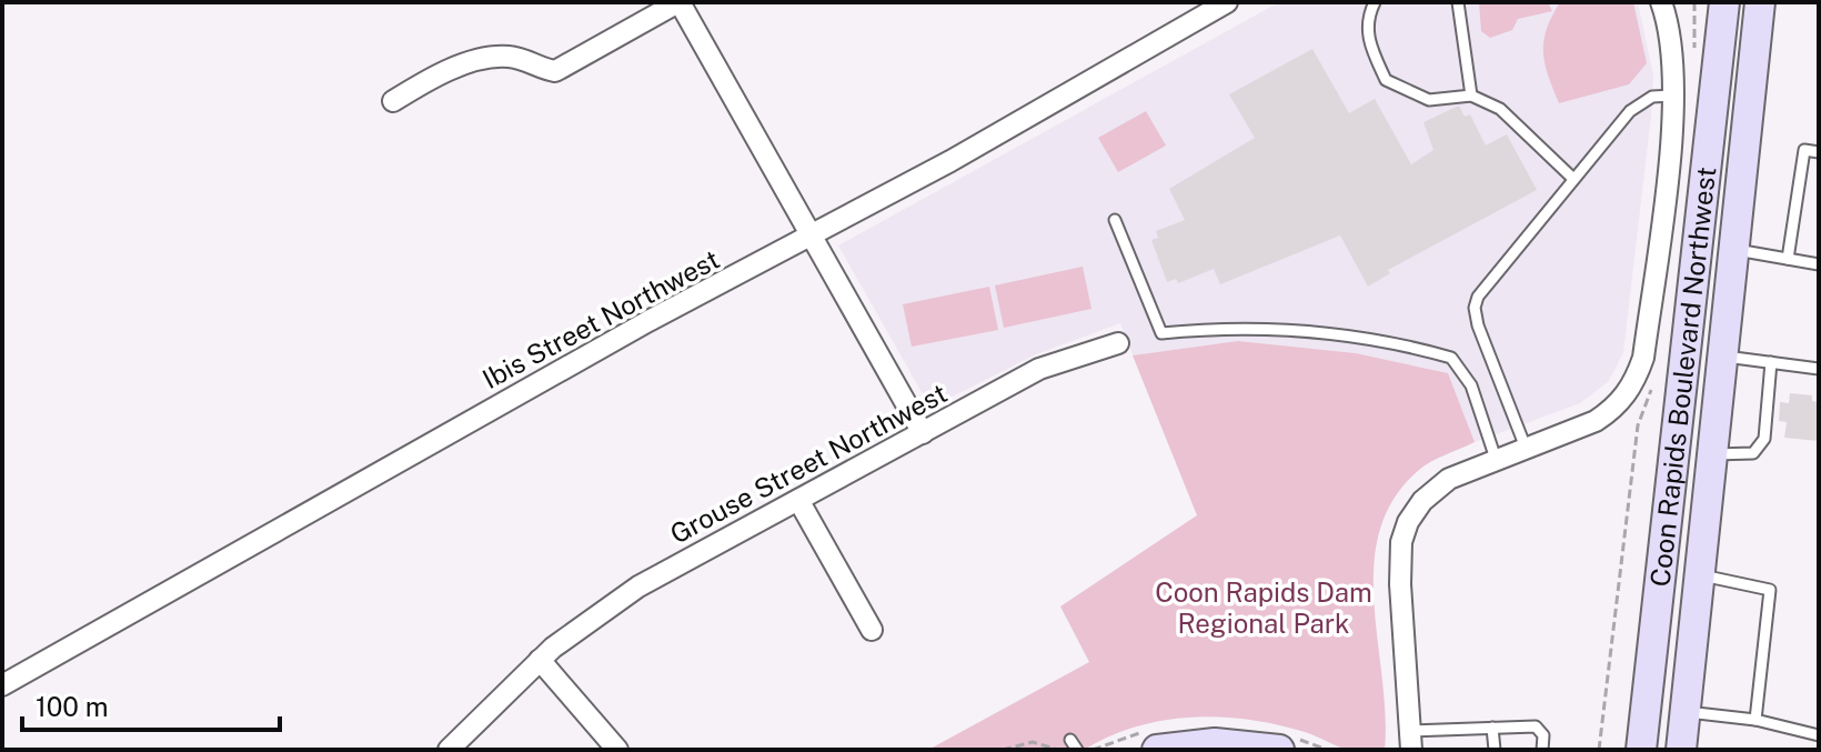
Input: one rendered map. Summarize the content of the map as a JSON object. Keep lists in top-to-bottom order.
{
  "streets": {
    "main road": ["Coon Rapids Boulevard Northwest"],
    "street": ["Ibis Street Northwest", "Grouse Street Northwest"]
  },
  "parks": ["Coon Rapids Dam Regional Park"],
  "scale_bar": "100 m"
}
